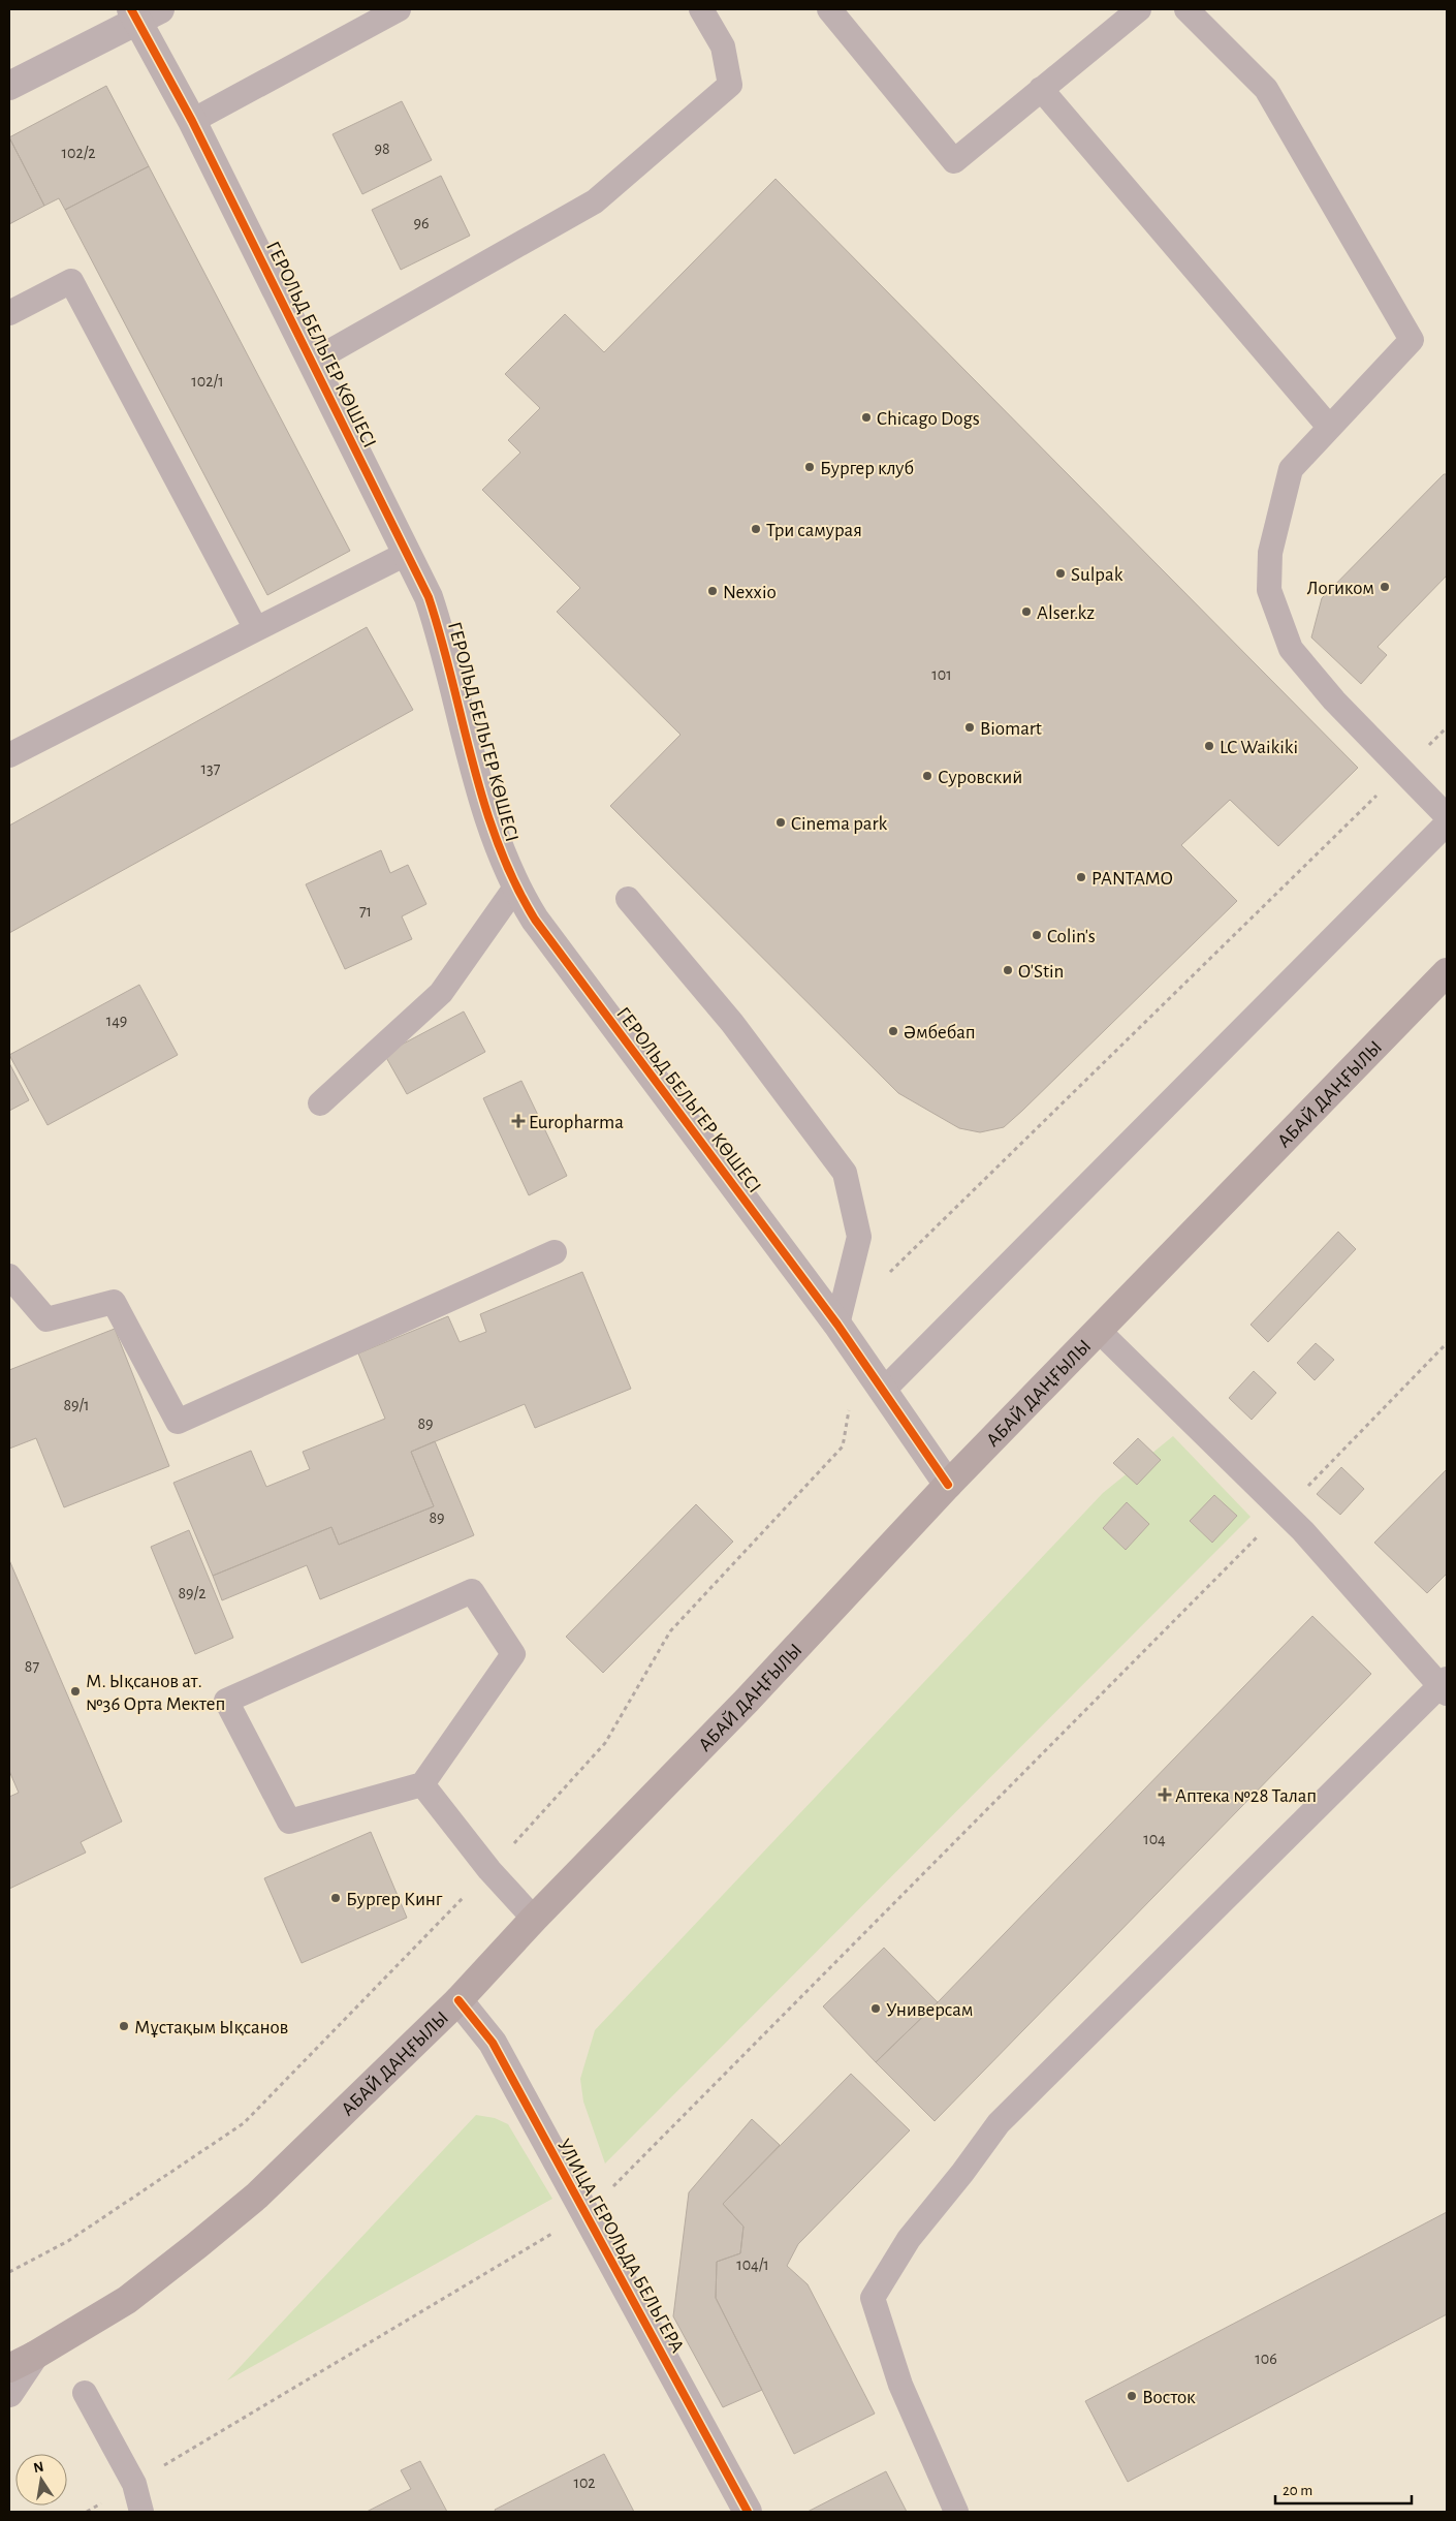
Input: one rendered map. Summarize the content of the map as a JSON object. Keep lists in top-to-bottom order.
{
  "streets": {
    "main road": ["АБАЙ ДАҢҒЫЛЫ"],
    "street": ["ГЕРОЛЬД БЕЛЬГЕР КӨШЕСІ", "УЛИЦА ГЕРОЛЬДА БЕЛЬГЕРА"]
  },
  "crossings": [
    ["ГЕРОЛЬД БЕЛЬГЕР КӨШЕСІ", "АБАЙ ДАҢҒЫЛЫ"],
    ["АБАЙ ДАҢҒЫЛЫ", "УЛИЦА ГЕРОЛЬДА БЕЛЬГЕРА"]
  ],
  "places": {
    "other": [
      "Chicago Dogs",
      "Бургер клуб",
      "Три самурая",
      "Sulpak",
      "Логиком",
      "Nexxio",
      "Alser.kz",
      "Biomart",
      "LC Waikiki",
      "Суровский",
      "Cinema park",
      "PANTAMO",
      "Colin's",
      "O'Stin",
      "Әмбебап",
      "М. Ықсанов ат. №36 Орта Мектеп",
      "Бургер Кинг",
      "Универсам",
      "Мұстақым Ықсанов",
      "Восток"
    ],
    "health": ["Europharma", "Аптека №28 Талап"]
  },
  "house_numbers": [
    "98",
    "102/2",
    "96",
    "102/1",
    "101",
    "137",
    "71",
    "149",
    "89/1",
    "89",
    "89",
    "89/2",
    "87",
    "104",
    "104/1",
    "106",
    "102"
  ],
  "scale_bar": "20 m",
  "north": "top"
}
